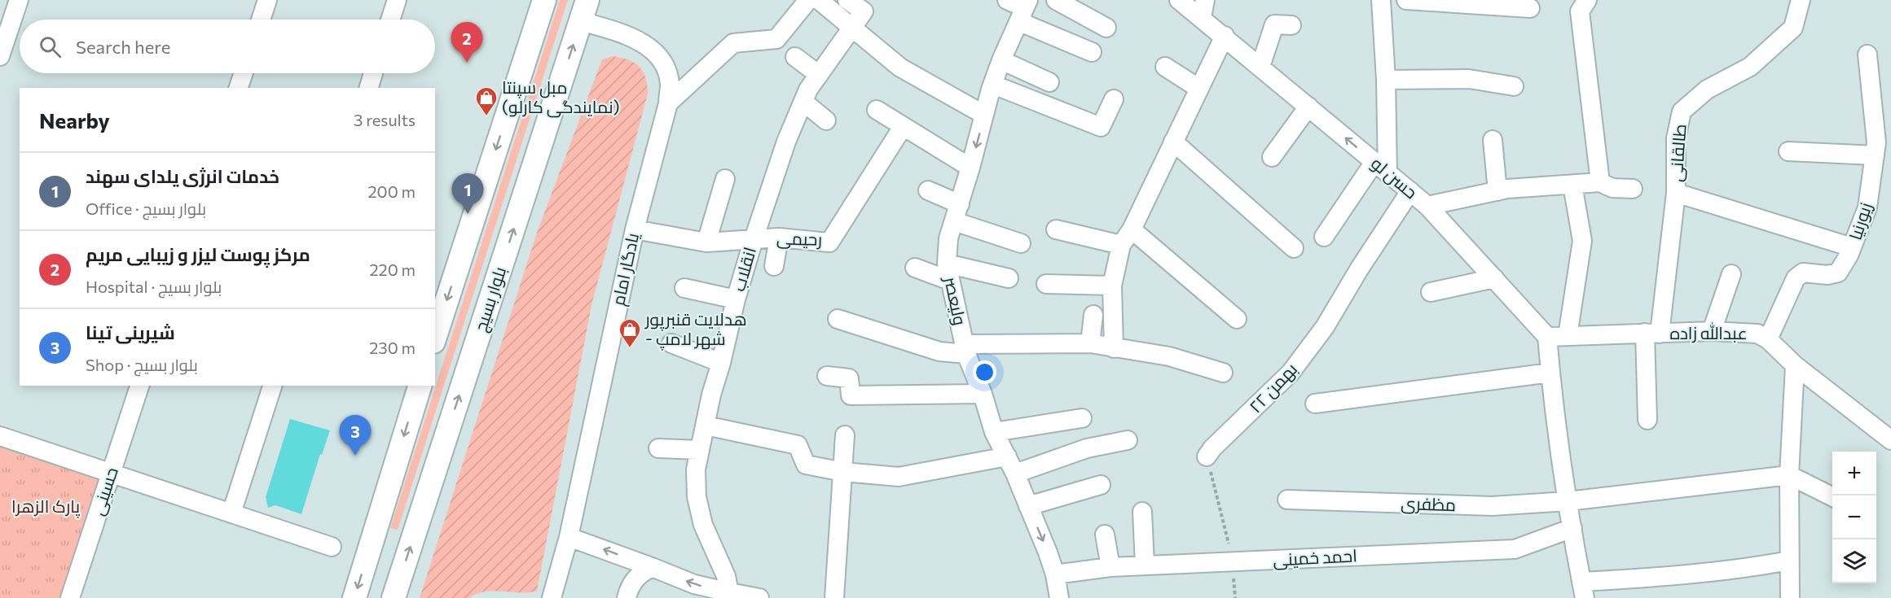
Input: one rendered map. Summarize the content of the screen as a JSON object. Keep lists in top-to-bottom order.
{
  "streets": {
    "main road": ["بلوار بسیج"],
    "street": [
      "طالقانی",
      "حسن لو",
      "زیورنیا",
      "رحیمی",
      "یادگار امام",
      "انقلاب",
      "ولیعصر",
      "عبدالله زاده",
      "۲۲ بهمن",
      "حسینی",
      "مظفری",
      "احمد خمینی"
    ]
  },
  "crossings": [
    ["طالقانی", "عبدالله زاده"],
    ["حسن لو", "عبدالله زاده"],
    ["حسن لو", "۲۲ بهمن"],
    ["زیورنیا", "عبدالله زاده"],
    ["رحیمی", "یادگار امام"],
    ["رحیمی", "انقلاب"],
    ["یادگار امام", "بلوار بسیج"],
    ["ولیعصر", "احمد خمینی"]
  ],
  "parks": ["پارک الزهرا"],
  "places": {
    "shop": ["مبل سپنتا (نمایندگی کارلو)", "هدلایت قنبرپور - شهر لامپ"]
  },
  "page": {
    "search": "Search here",
    "pins": ["2", "1", "3"],
    "heading": ["Nearby", "3 results"],
    "list": [
      {
        "mark": "1",
        "name": "خدمات انرژی یلدای سهند",
        "note": "Office · بلوار بسیج",
        "value": "200 m"
      },
      {
        "mark": "2",
        "name": "مرکز پوست لیزر و زیبایی مریم",
        "note": "Hospital · بلوار بسیج",
        "value": "220 m"
      },
      {
        "mark": "3",
        "name": "شیرینی تینا",
        "note": "Shop · بلوار بسیج",
        "value": "230 m"
      }
    ],
    "map_buttons": ["+", "−"]
  }
}
